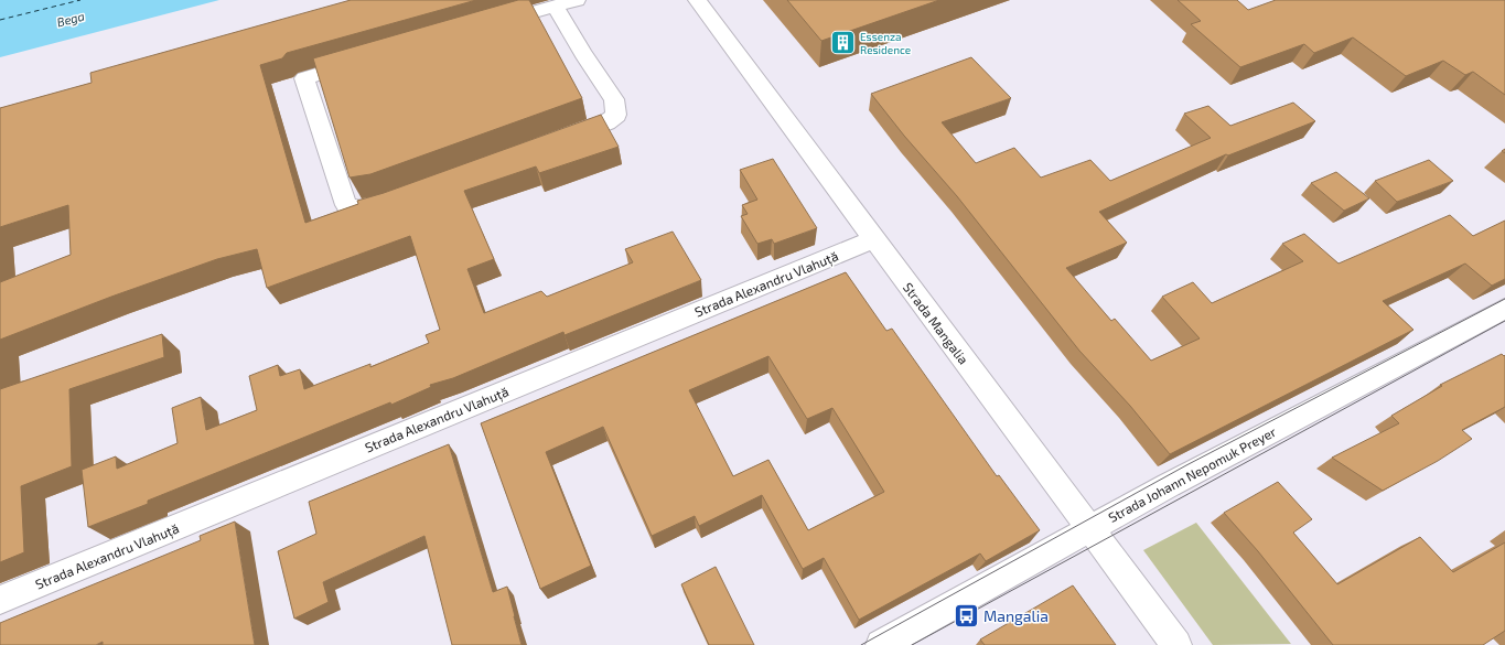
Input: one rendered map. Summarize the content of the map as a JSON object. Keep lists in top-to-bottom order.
{
  "streets": {
    "street": ["Strada Alexandru Vlahuță", "Strada Mangalia", "Strada Johann Nepomuk Preyer"]
  },
  "crossings": [
    ["Strada Alexandru Vlahuță", "Strada Mangalia"],
    ["Strada Mangalia", "Strada Johann Nepomuk Preyer"]
  ],
  "water": ["Bega"],
  "places": {
    "building": ["Essenza Residence"],
    "bus stop": ["Mangalia"]
  }
}
